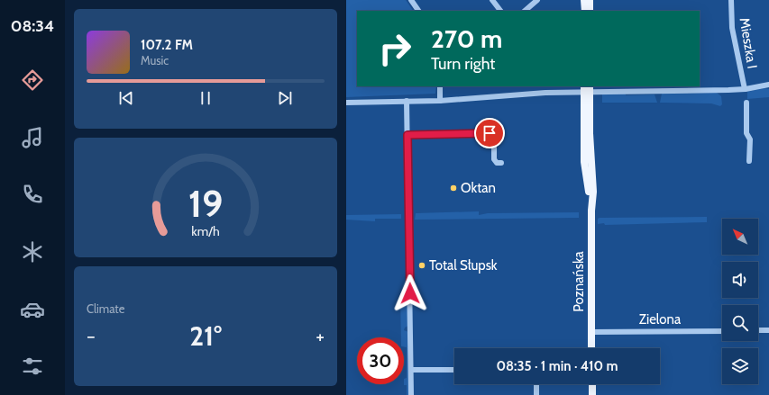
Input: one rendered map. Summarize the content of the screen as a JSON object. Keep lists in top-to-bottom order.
{
  "streets": {
    "main road": ["Poznańska"],
    "street": ["Mieszka I", "Zielona"]
  },
  "crossings": [
    ["Poznańska", "Zielona"]
  ],
  "places": ["Oktan", "Total Słupsk"],
  "north": "top left",
  "page": {
    "tabs": "08:34",
    "turn": ["270 m", "Turn right"],
    "song": ["107.2 FM", "Music"],
    "tile": "Climate",
    "heat": ["−", "21°", "+"],
    "limit": "30",
    "trip": "08:35 · 1 min · 410 m",
    "gauge": ["19", "km/h"]
  }
}
